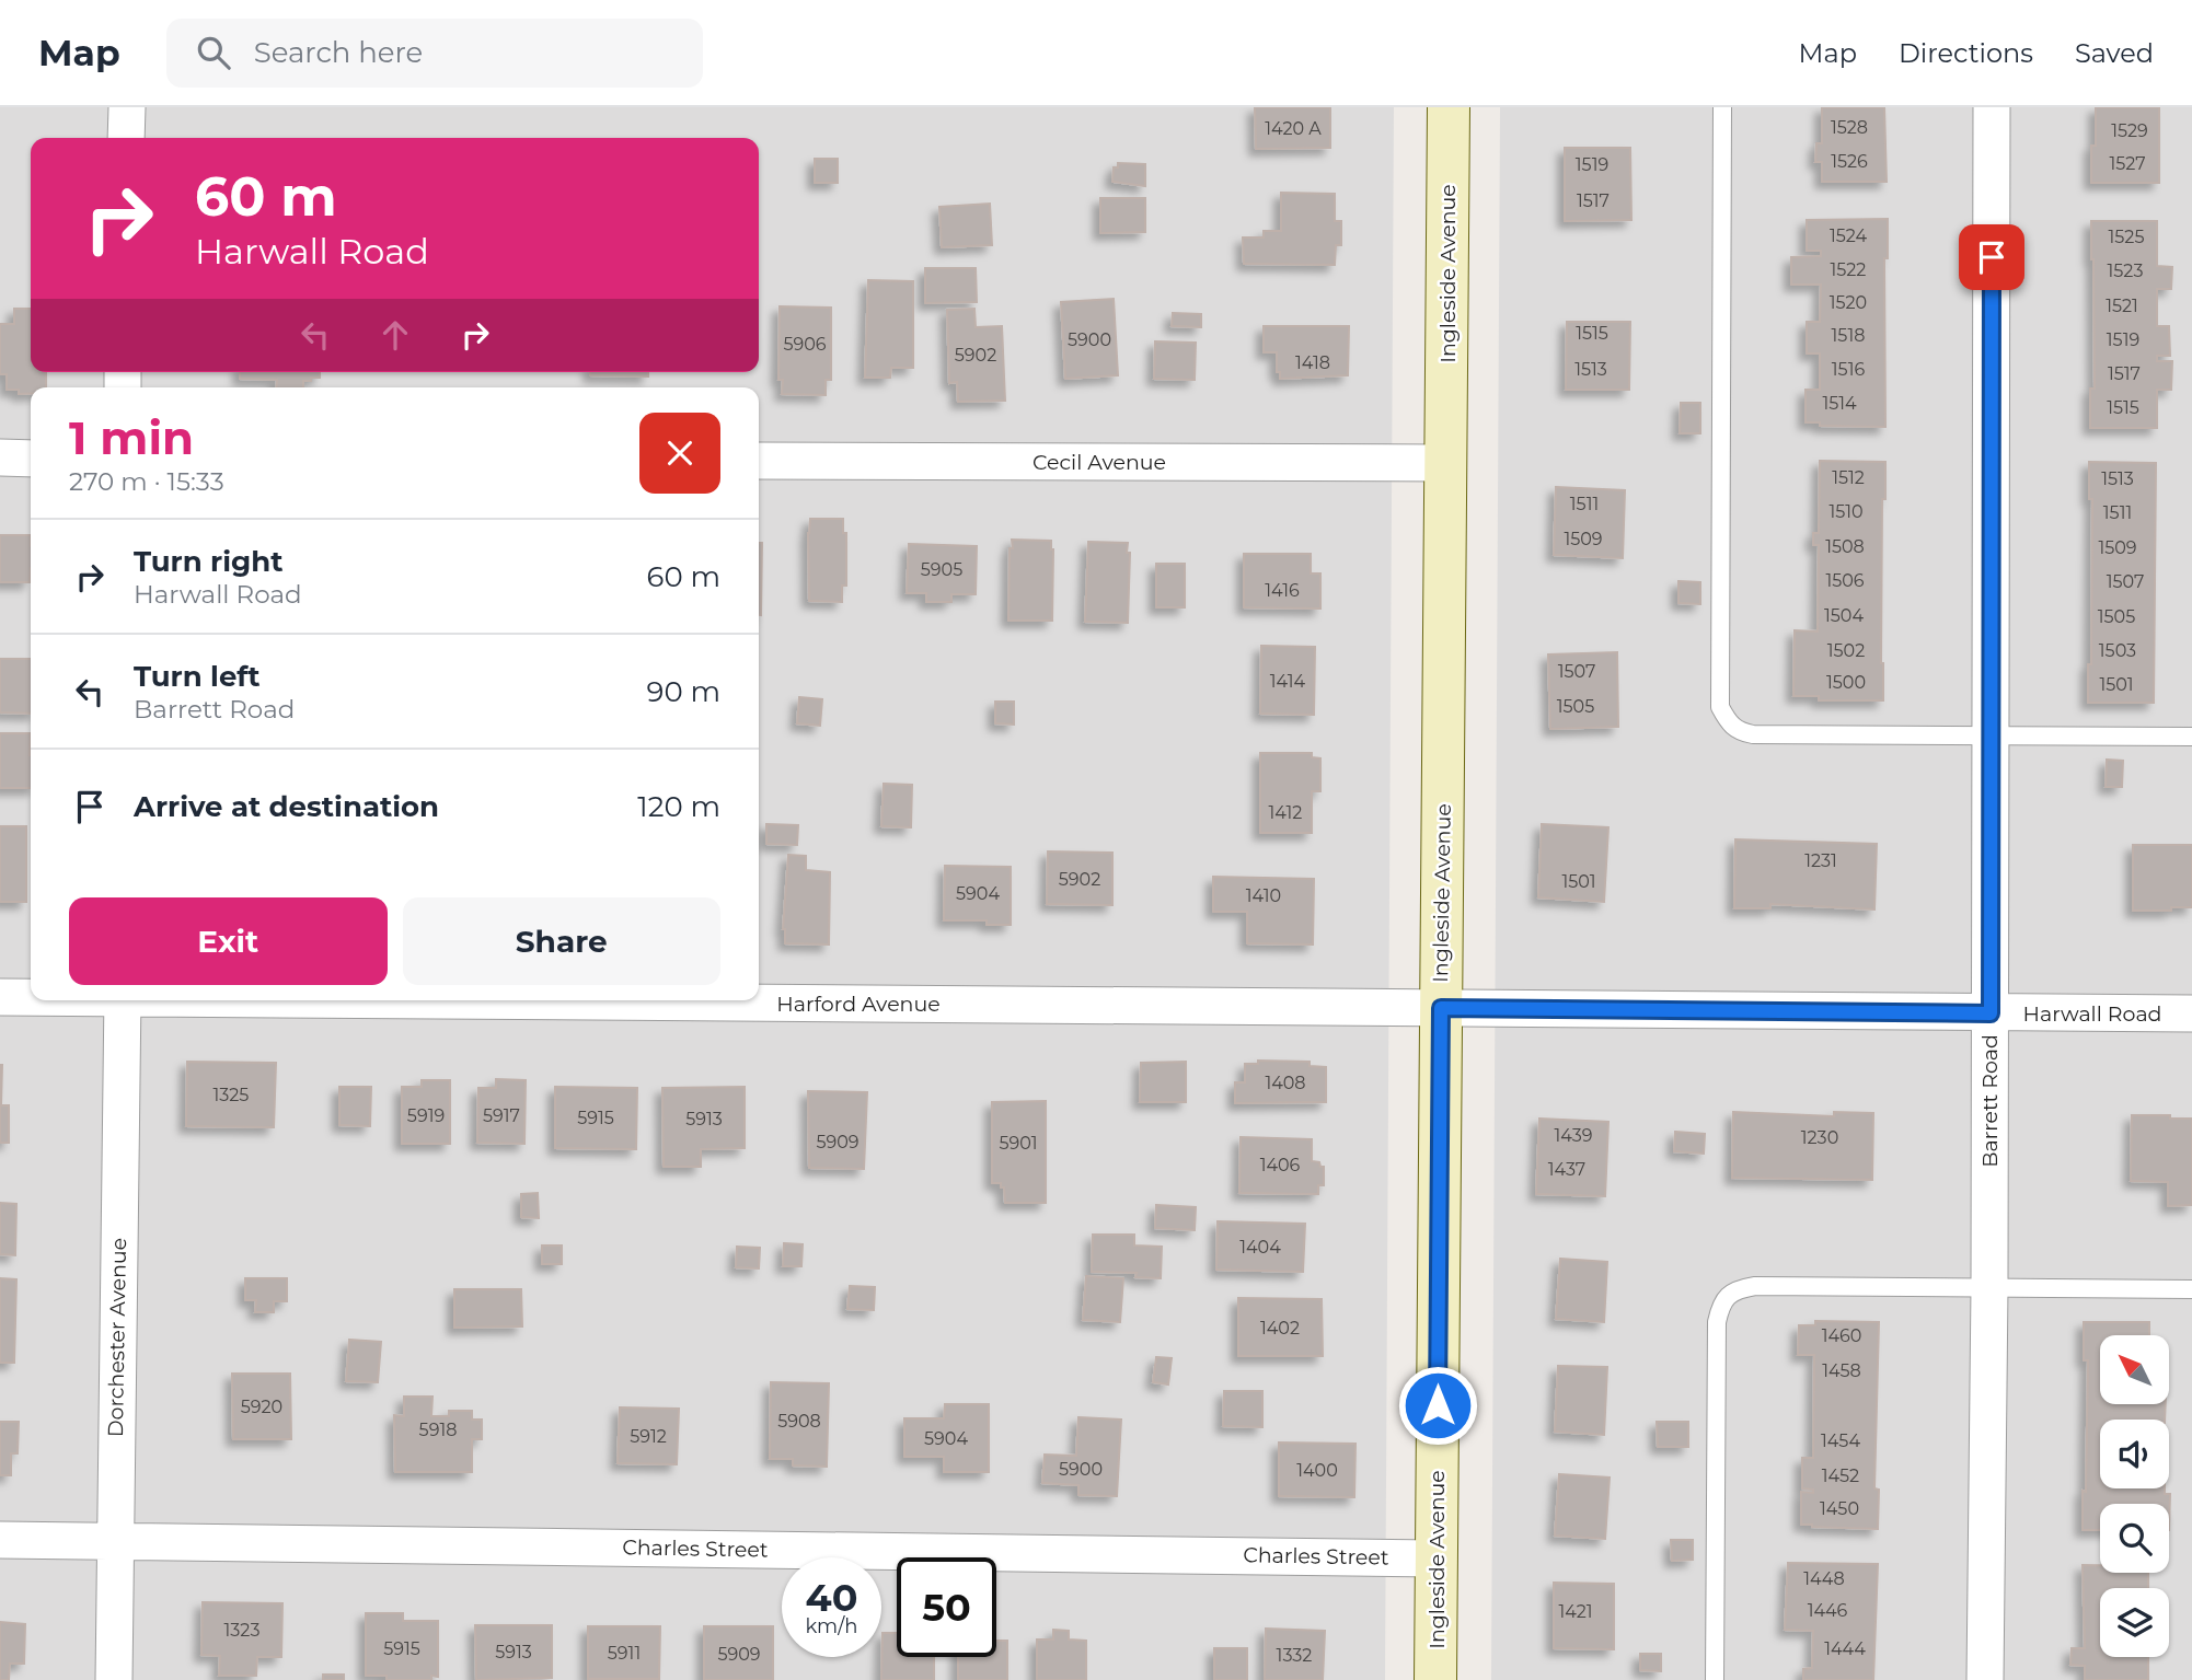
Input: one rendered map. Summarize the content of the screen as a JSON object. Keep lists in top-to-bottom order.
{
  "streets": {
    "main road": ["Ingleside Avenue"],
    "street": [
      "Cecil Avenue",
      "Harford Avenue",
      "Harwall Road",
      "Barrett Road",
      "Dorchester Avenue",
      "Charles Street"
    ]
  },
  "crossings": [
    ["Ingleside Avenue", "Cecil Avenue"],
    ["Ingleside Avenue", "Harford Avenue"],
    ["Ingleside Avenue", "Harwall Road"],
    ["Ingleside Avenue", "Charles Street"],
    ["Harford Avenue", "Harwall Road"],
    ["Harwall Road", "Barrett Road"],
    ["Dorchester Avenue", "Charles Street"]
  ],
  "house_numbers": [
    "1528",
    "1420 A",
    "1529",
    "1526",
    "1527",
    "1519",
    "1517",
    "1524",
    "1525",
    "1522",
    "1523",
    "1520",
    "1521",
    "1515",
    "1518",
    "5900",
    "1519",
    "5906",
    "5902",
    "1418",
    "1513",
    "1516",
    "1517",
    "1514",
    "1515",
    "1512",
    "1513",
    "1511",
    "1510",
    "1511",
    "1509",
    "1508",
    "1509",
    "5905",
    "1506",
    "1507",
    "1416",
    "1504",
    "1505",
    "1502",
    "1503",
    "1507",
    "1414",
    "1500",
    "1501",
    "1505",
    "1412",
    "1231",
    "5902",
    "1501",
    "5904",
    "1410",
    "1408",
    "1325",
    "5919",
    "5917",
    "5915",
    "5913",
    "1439",
    "1230",
    "5909",
    "5901",
    "1406",
    "1437",
    "1404",
    "1402",
    "1460",
    "1458",
    "5920",
    "5908",
    "5918",
    "5912",
    "5904",
    "1454",
    "5900",
    "1400",
    "1452",
    "1450",
    "1448",
    "1446",
    "1421",
    "1323",
    "5915",
    "1444",
    "5913",
    "5911",
    "5909",
    "1332"
  ],
  "north": "top left",
  "page": {
    "header": "Map",
    "search": "Search here",
    "nav": ["Map", "Directions", "Saved"],
    "turn": ["60 m", "Harwall Road"],
    "heading": ["1 min", "270 m · 15:33"],
    "list": [
      {
        "name": "Turn right",
        "note": "Harwall Road",
        "value": "60 m"
      },
      {
        "name": "Turn left",
        "note": "Barrett Road",
        "value": "90 m"
      },
      {
        "name": "Arrive at destination",
        "value": "120 m"
      }
    ],
    "buttons": ["Exit", "Share"],
    "speed": "40 km/h",
    "limit": "50"
  }
}
